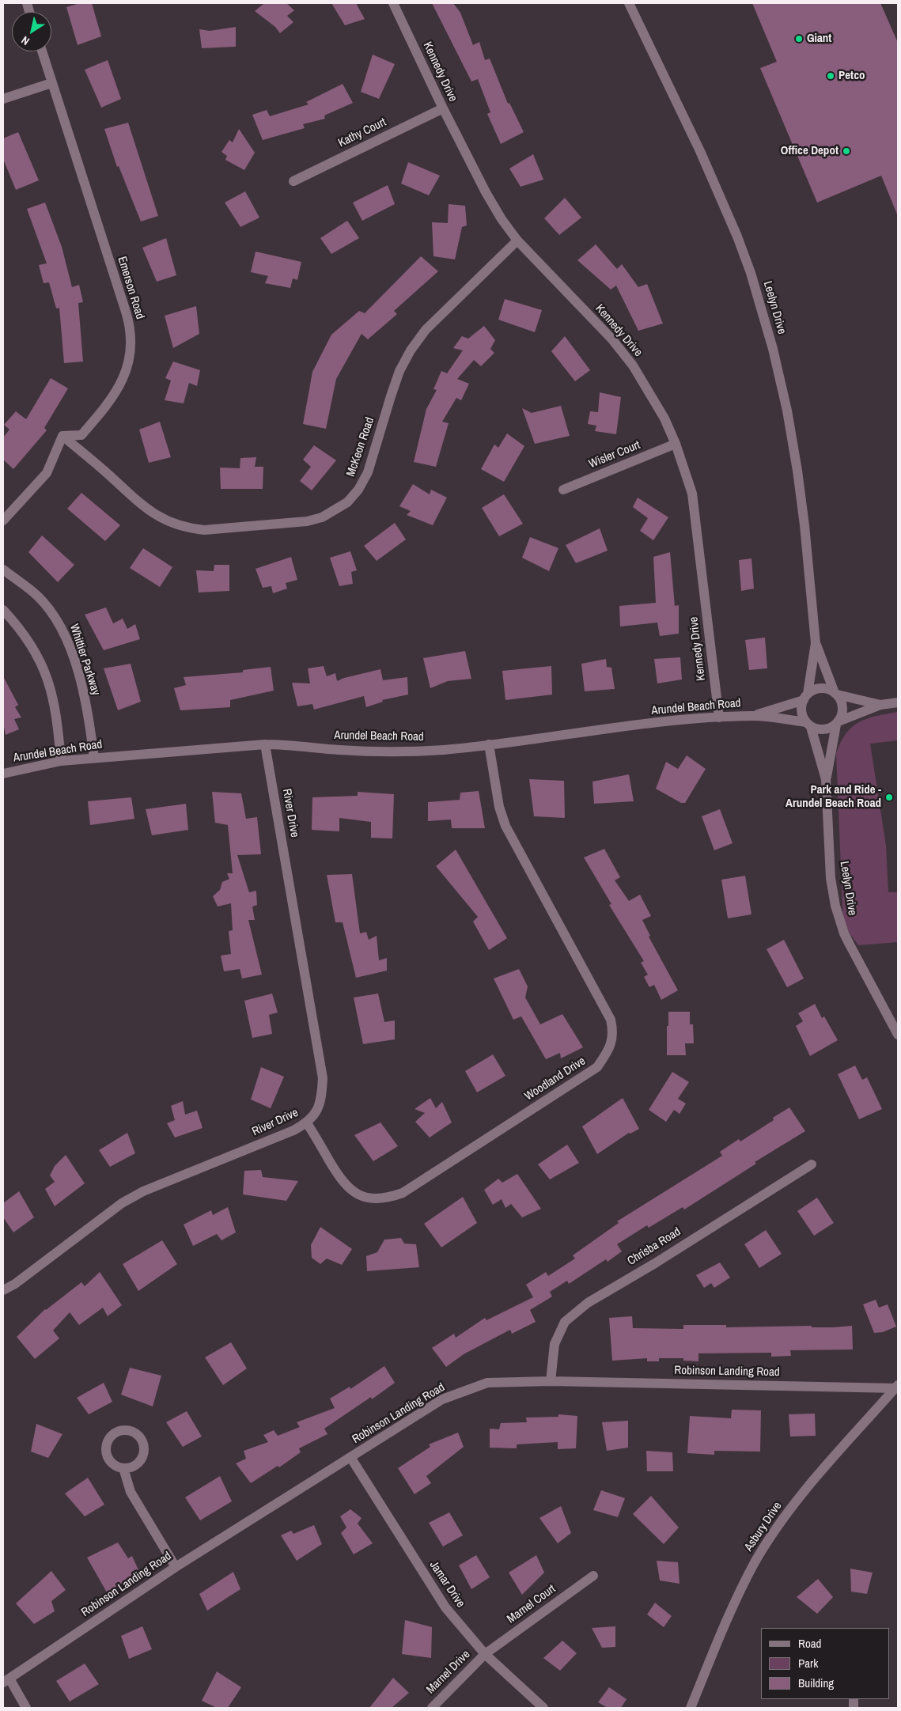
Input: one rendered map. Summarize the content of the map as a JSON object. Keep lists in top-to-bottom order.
{
  "streets": {
    "street": [
      "Kennedy Drive",
      "Kathy Court",
      "Emerson Road",
      "Leelyn Drive",
      "McKeon Road",
      "Wisler Court",
      "Whittier Parkway",
      "Arundel Beach Road",
      "River Drive",
      "Woodland Drive",
      "Chrisba Road",
      "Robinson Landing Road",
      "Asbury Drive",
      "Jamar Drive",
      "Marnel Court",
      "Marnel Drive"
    ]
  },
  "crossings": [
    ["Kennedy Drive", "Kathy Court"],
    ["Kennedy Drive", "McKeon Road"],
    ["Kennedy Drive", "Wisler Court"],
    ["Kennedy Drive", "Arundel Beach Road"],
    ["Emerson Road", "McKeon Road"],
    ["Leelyn Drive", "Arundel Beach Road"],
    ["Whittier Parkway", "Arundel Beach Road"],
    ["Arundel Beach Road", "River Drive"],
    ["Arundel Beach Road", "Woodland Drive"],
    ["River Drive", "Woodland Drive"],
    ["Chrisba Road", "Robinson Landing Road"],
    ["Robinson Landing Road", "Asbury Drive"],
    ["Robinson Landing Road", "Jamar Drive"],
    ["Jamar Drive", "Marnel Court"],
    ["Jamar Drive", "Marnel Drive"],
    ["Marnel Court", "Marnel Drive"]
  ],
  "places": [
    "Giant",
    "Petco",
    "Office Depot",
    "Park and Ride - Arundel Beach Road"
  ],
  "legend": ["Road", "Park", "Building"],
  "north": "bottom left"
}
